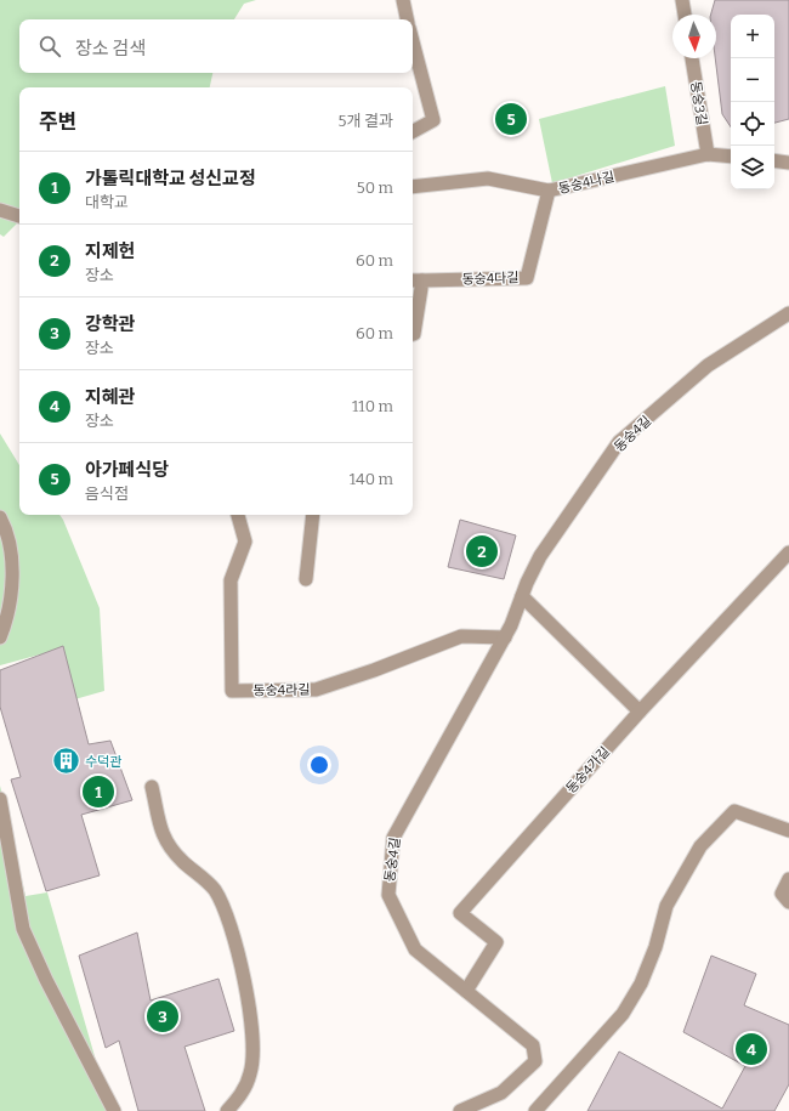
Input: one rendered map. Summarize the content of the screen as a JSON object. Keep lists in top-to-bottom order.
{
  "streets": {
    "street": [
      "동숭3길",
      "동숭4나길",
      "동숭4다길",
      "동숭4길",
      "동숭4라길",
      "동숭4가길"
    ]
  },
  "crossings": [
    ["동숭3길", "동숭4나길"],
    ["동숭4나길", "동숭4다길"],
    ["동숭4길", "동숭4라길"],
    ["동숭4길", "동숭4가길"]
  ],
  "places": {
    "building": ["수덕관"]
  },
  "north": "bottom",
  "page": {
    "map_buttons": ["+", "−"],
    "search": "장소 검색",
    "heading": ["주변", "5개 결과"],
    "pins": [
      "5",
      "2",
      "1",
      "3",
      "4"
    ],
    "list": [
      {
        "mark": "1",
        "name": "가톨릭대학교 성신교정",
        "note": "대학교",
        "value": "50 m"
      },
      {
        "mark": "2",
        "name": "지제헌",
        "note": "장소",
        "value": "60 m"
      },
      {
        "mark": "3",
        "name": "강학관",
        "note": "장소",
        "value": "60 m"
      },
      {
        "mark": "4",
        "name": "지혜관",
        "note": "장소",
        "value": "110 m"
      },
      {
        "mark": "5",
        "name": "아가페식당",
        "note": "음식점",
        "value": "140 m"
      }
    ]
  }
}
